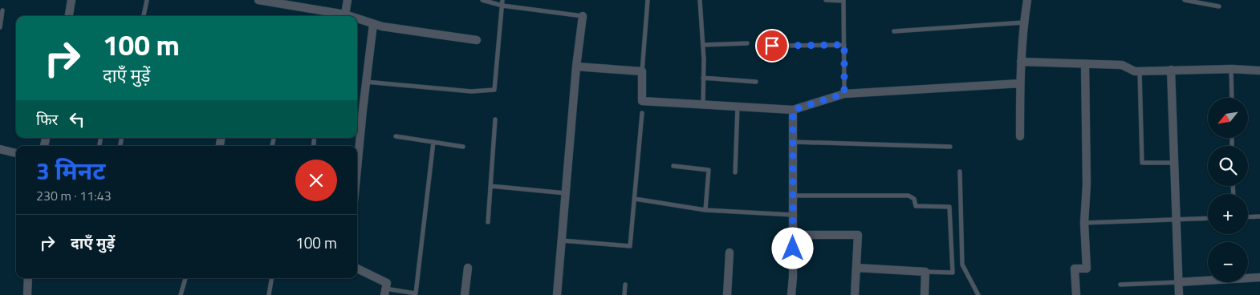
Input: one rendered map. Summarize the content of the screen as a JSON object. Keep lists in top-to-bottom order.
{
  "north": "bottom left",
  "page": {
    "turn": ["100 m", "दाएँ मुड़ें"],
    "map_buttons": ["+", "−"],
    "then": "फिर",
    "heading": ["3 मिनट", "230 m · 11:43"],
    "list": [
      {
        "name": "दाएँ मुड़ें",
        "value": "100 m"
      }
    ]
  }
}
